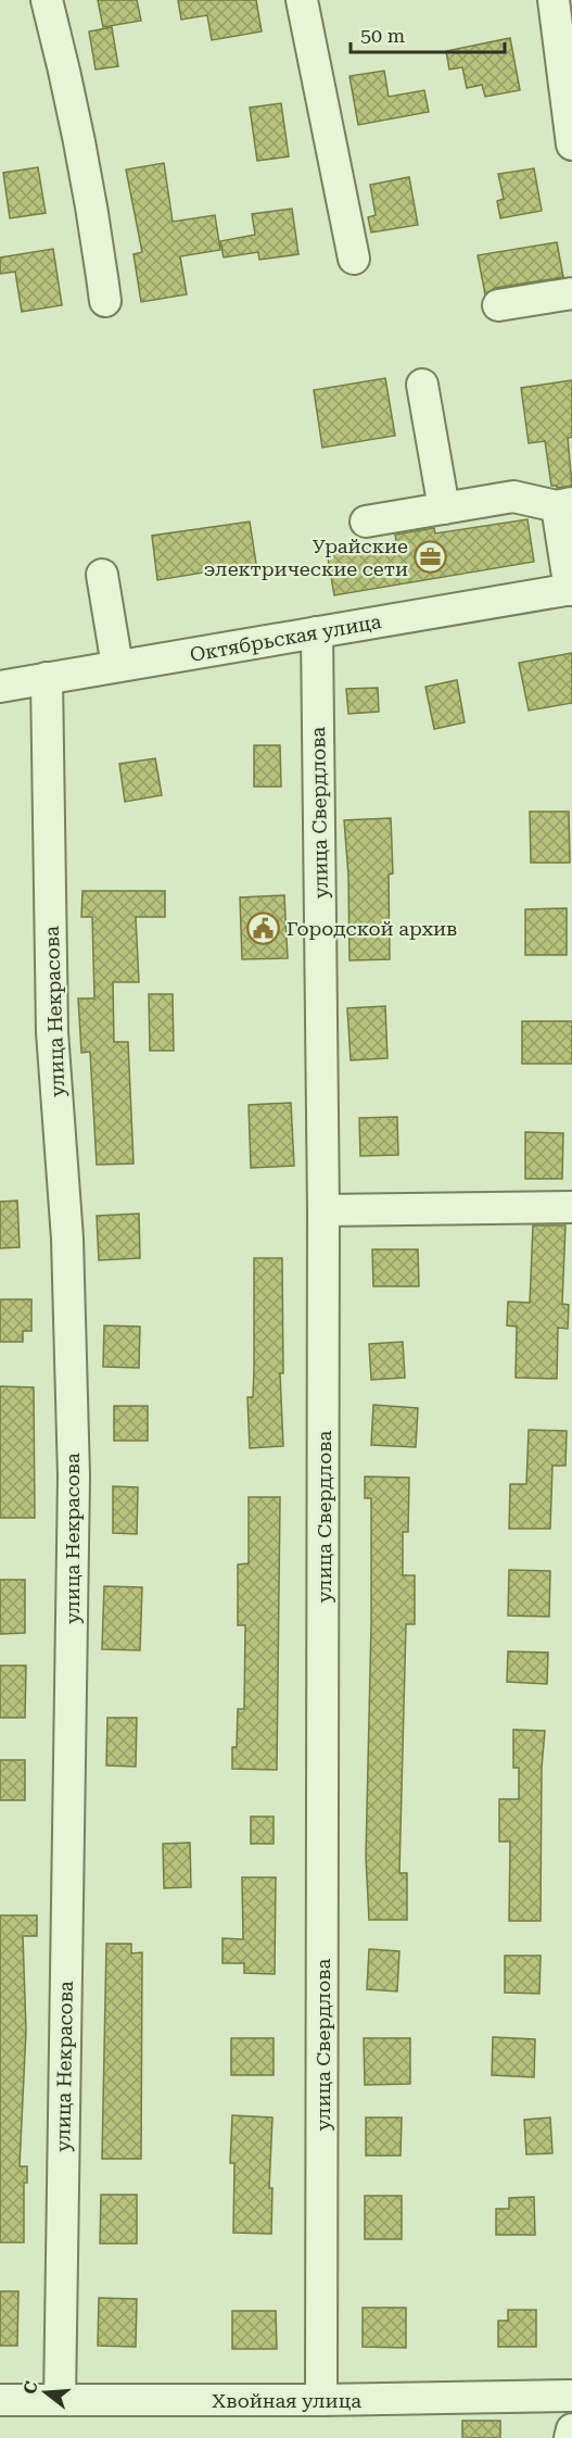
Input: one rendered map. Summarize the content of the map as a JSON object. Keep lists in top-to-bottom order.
{
  "streets": {
    "street": [
      "Октябрьская улица",
      "улица Свердлова",
      "улица Некрасова",
      "Хвойная улица"
    ]
  },
  "crossings": [
    ["Октябрьская улица", "улица Свердлова"],
    ["Октябрьская улица", "улица Некрасова"],
    ["улица Свердлова", "Хвойная улица"],
    ["улица Некрасова", "Хвойная улица"]
  ],
  "places": {
    "office": ["Урайские электрические сети"],
    "public building": ["Городской архив"]
  },
  "scale_bar": "50 m",
  "north": "left"
}
